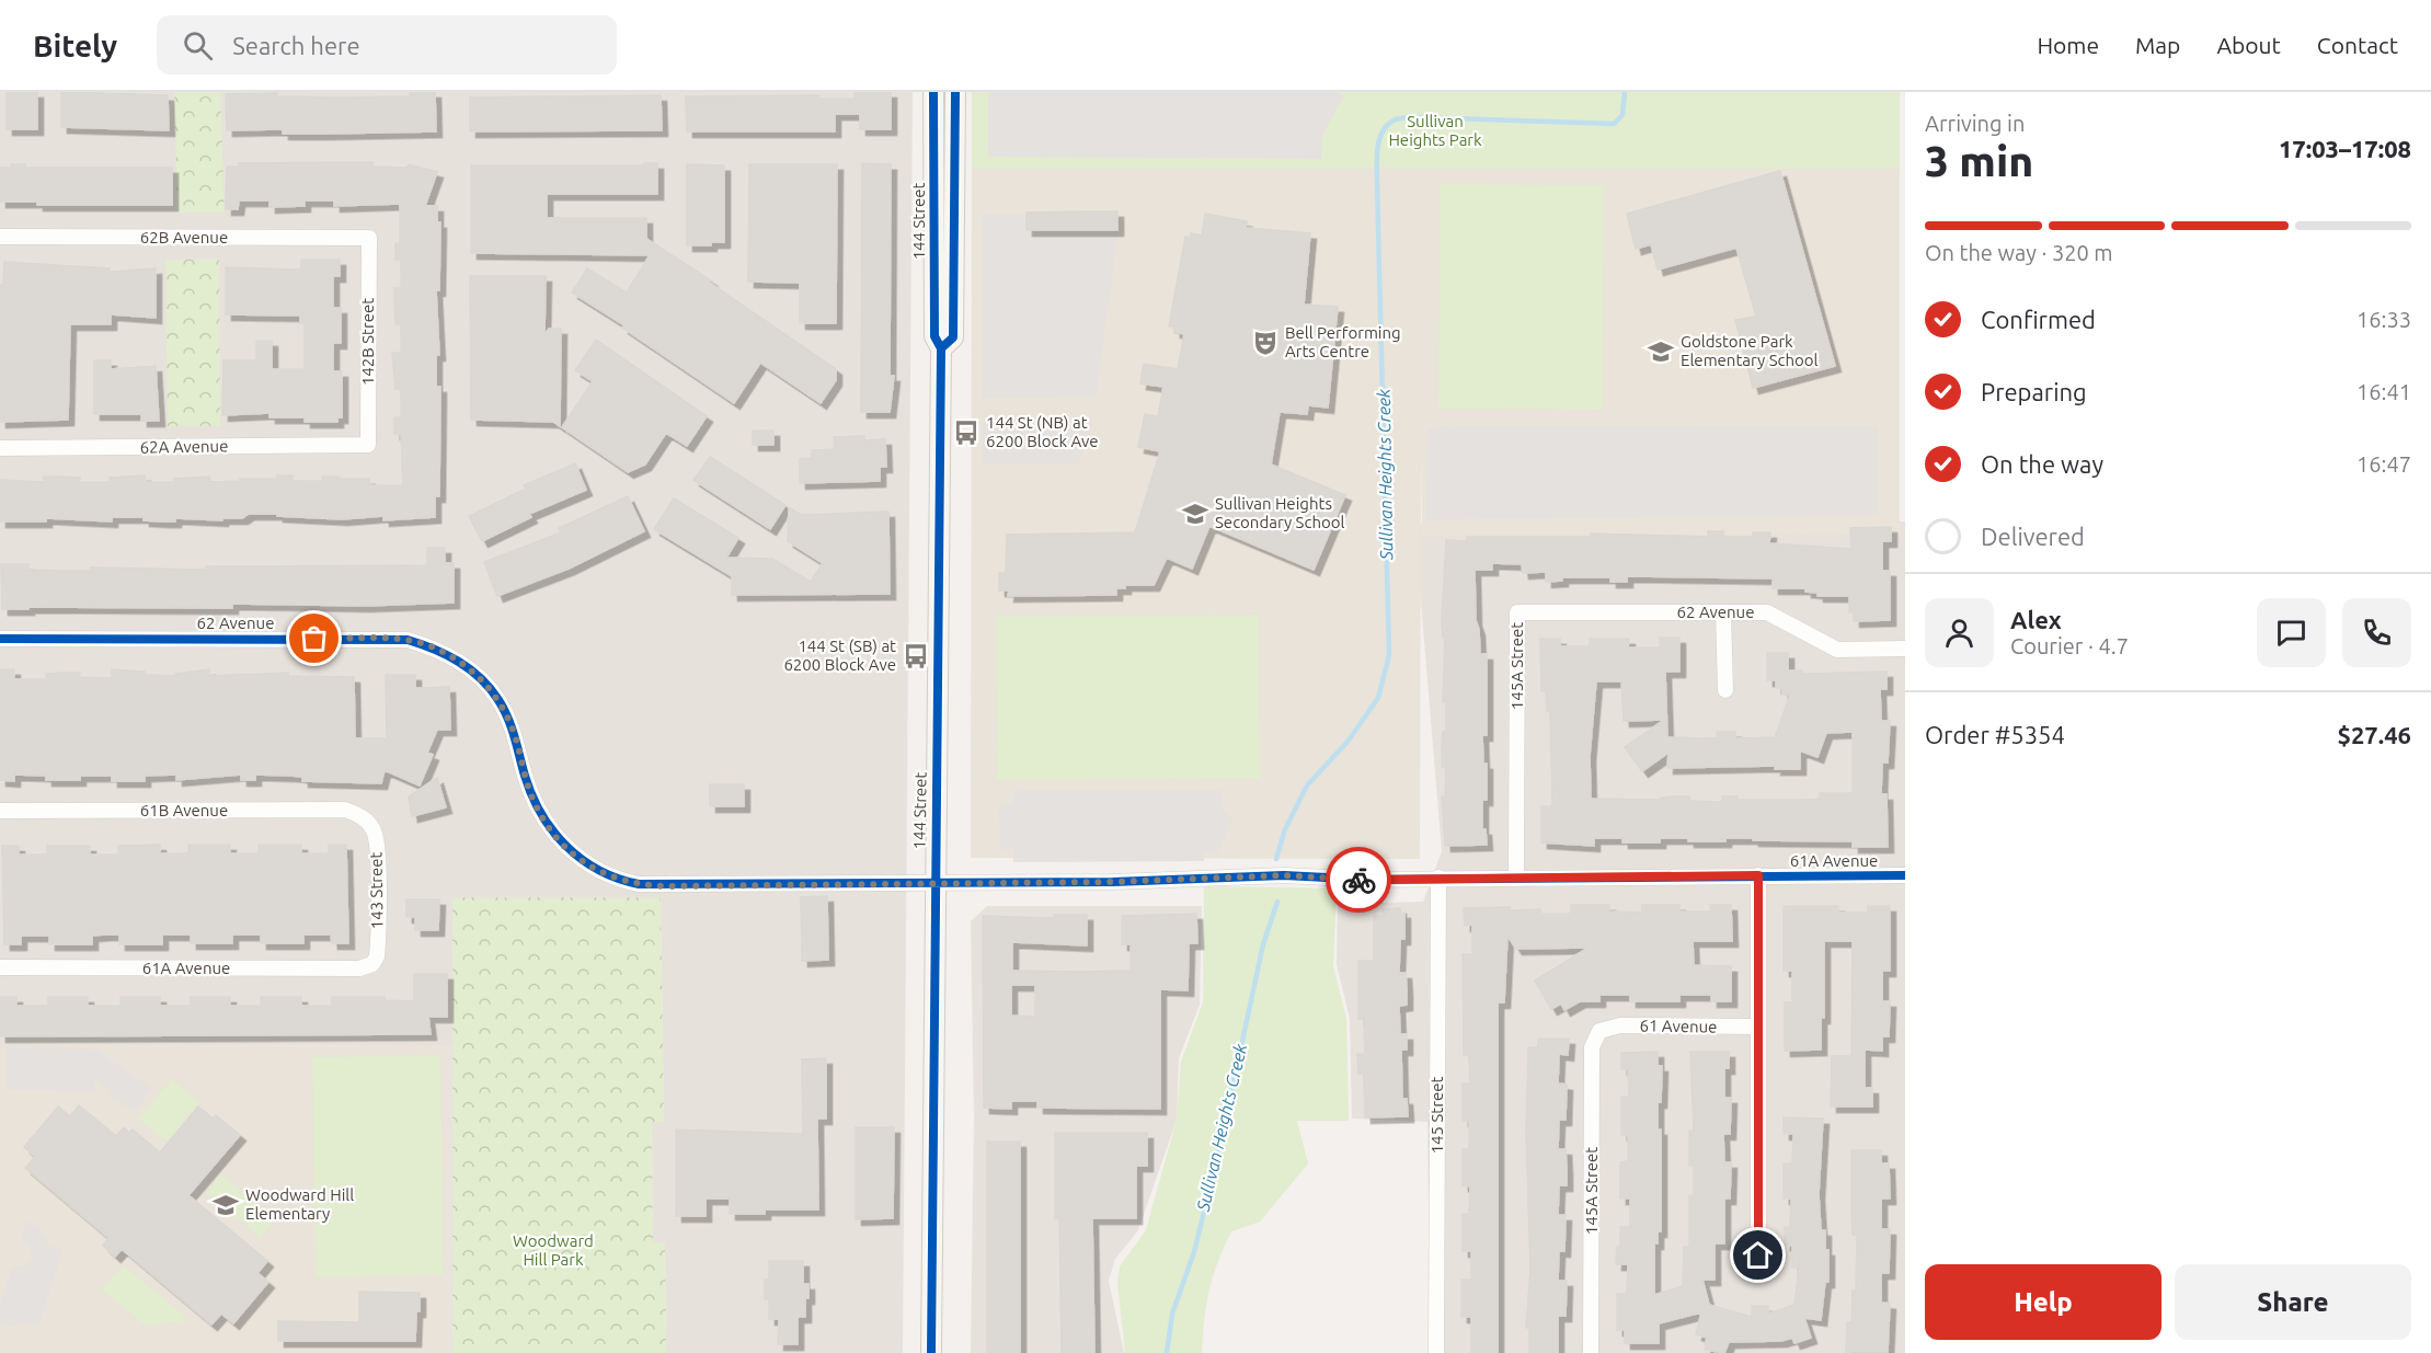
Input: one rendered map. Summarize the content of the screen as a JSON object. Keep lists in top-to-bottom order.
{
  "streets": {
    "main road": ["144 Street"],
    "street": [
      "62B Avenue",
      "142B Street",
      "62A Avenue",
      "62 Avenue",
      "145A Street",
      "61B Avenue",
      "61A Avenue",
      "143 Street",
      "61 Avenue",
      "145 Street"
    ]
  },
  "crossings": [
    ["144 Street", "62 Avenue"],
    ["144 Street", "61A Avenue"],
    ["62B Avenue", "142B Street"],
    ["142B Street", "62A Avenue"],
    ["62 Avenue", "145A Street"],
    ["62 Avenue", "61A Avenue"],
    ["145A Street", "61A Avenue"],
    ["145A Street", "61 Avenue"],
    ["61B Avenue", "143 Street"],
    ["61A Avenue", "143 Street"],
    ["61A Avenue", "145 Street"]
  ],
  "water": ["Sullivan Heights Creek"],
  "parks": ["Sullivan Heights Park", "Woodward Hill Park"],
  "places": {
    "theatre": ["Bell Performing Arts Centre"],
    "school or university": ["Goldstone Park Elementary School", "Sullivan Heights Secondary School", "Woodward Hill Elementary"],
    "bus stop": ["144 St (NB) at 6200 Block Ave", "144 St (SB) at 6200 Block Ave"]
  },
  "page": {
    "header": "Bitely",
    "search": "Search here",
    "nav": [
      "Home",
      "Map",
      "About",
      "Contact"
    ],
    "heading": ["3 min", "Arriving in", "17:03–17:08"],
    "panel": [
      "Alex",
      "Courier · 4.7",
      "Order #5354",
      "$27.46"
    ],
    "bar": "On the way · 320 m",
    "list": [
      ["Confirmed", "16:33"],
      ["Preparing", "16:41"],
      ["On the way", "16:47"],
      "Delivered"
    ],
    "buttons": ["Help", "Share"]
  }
}
